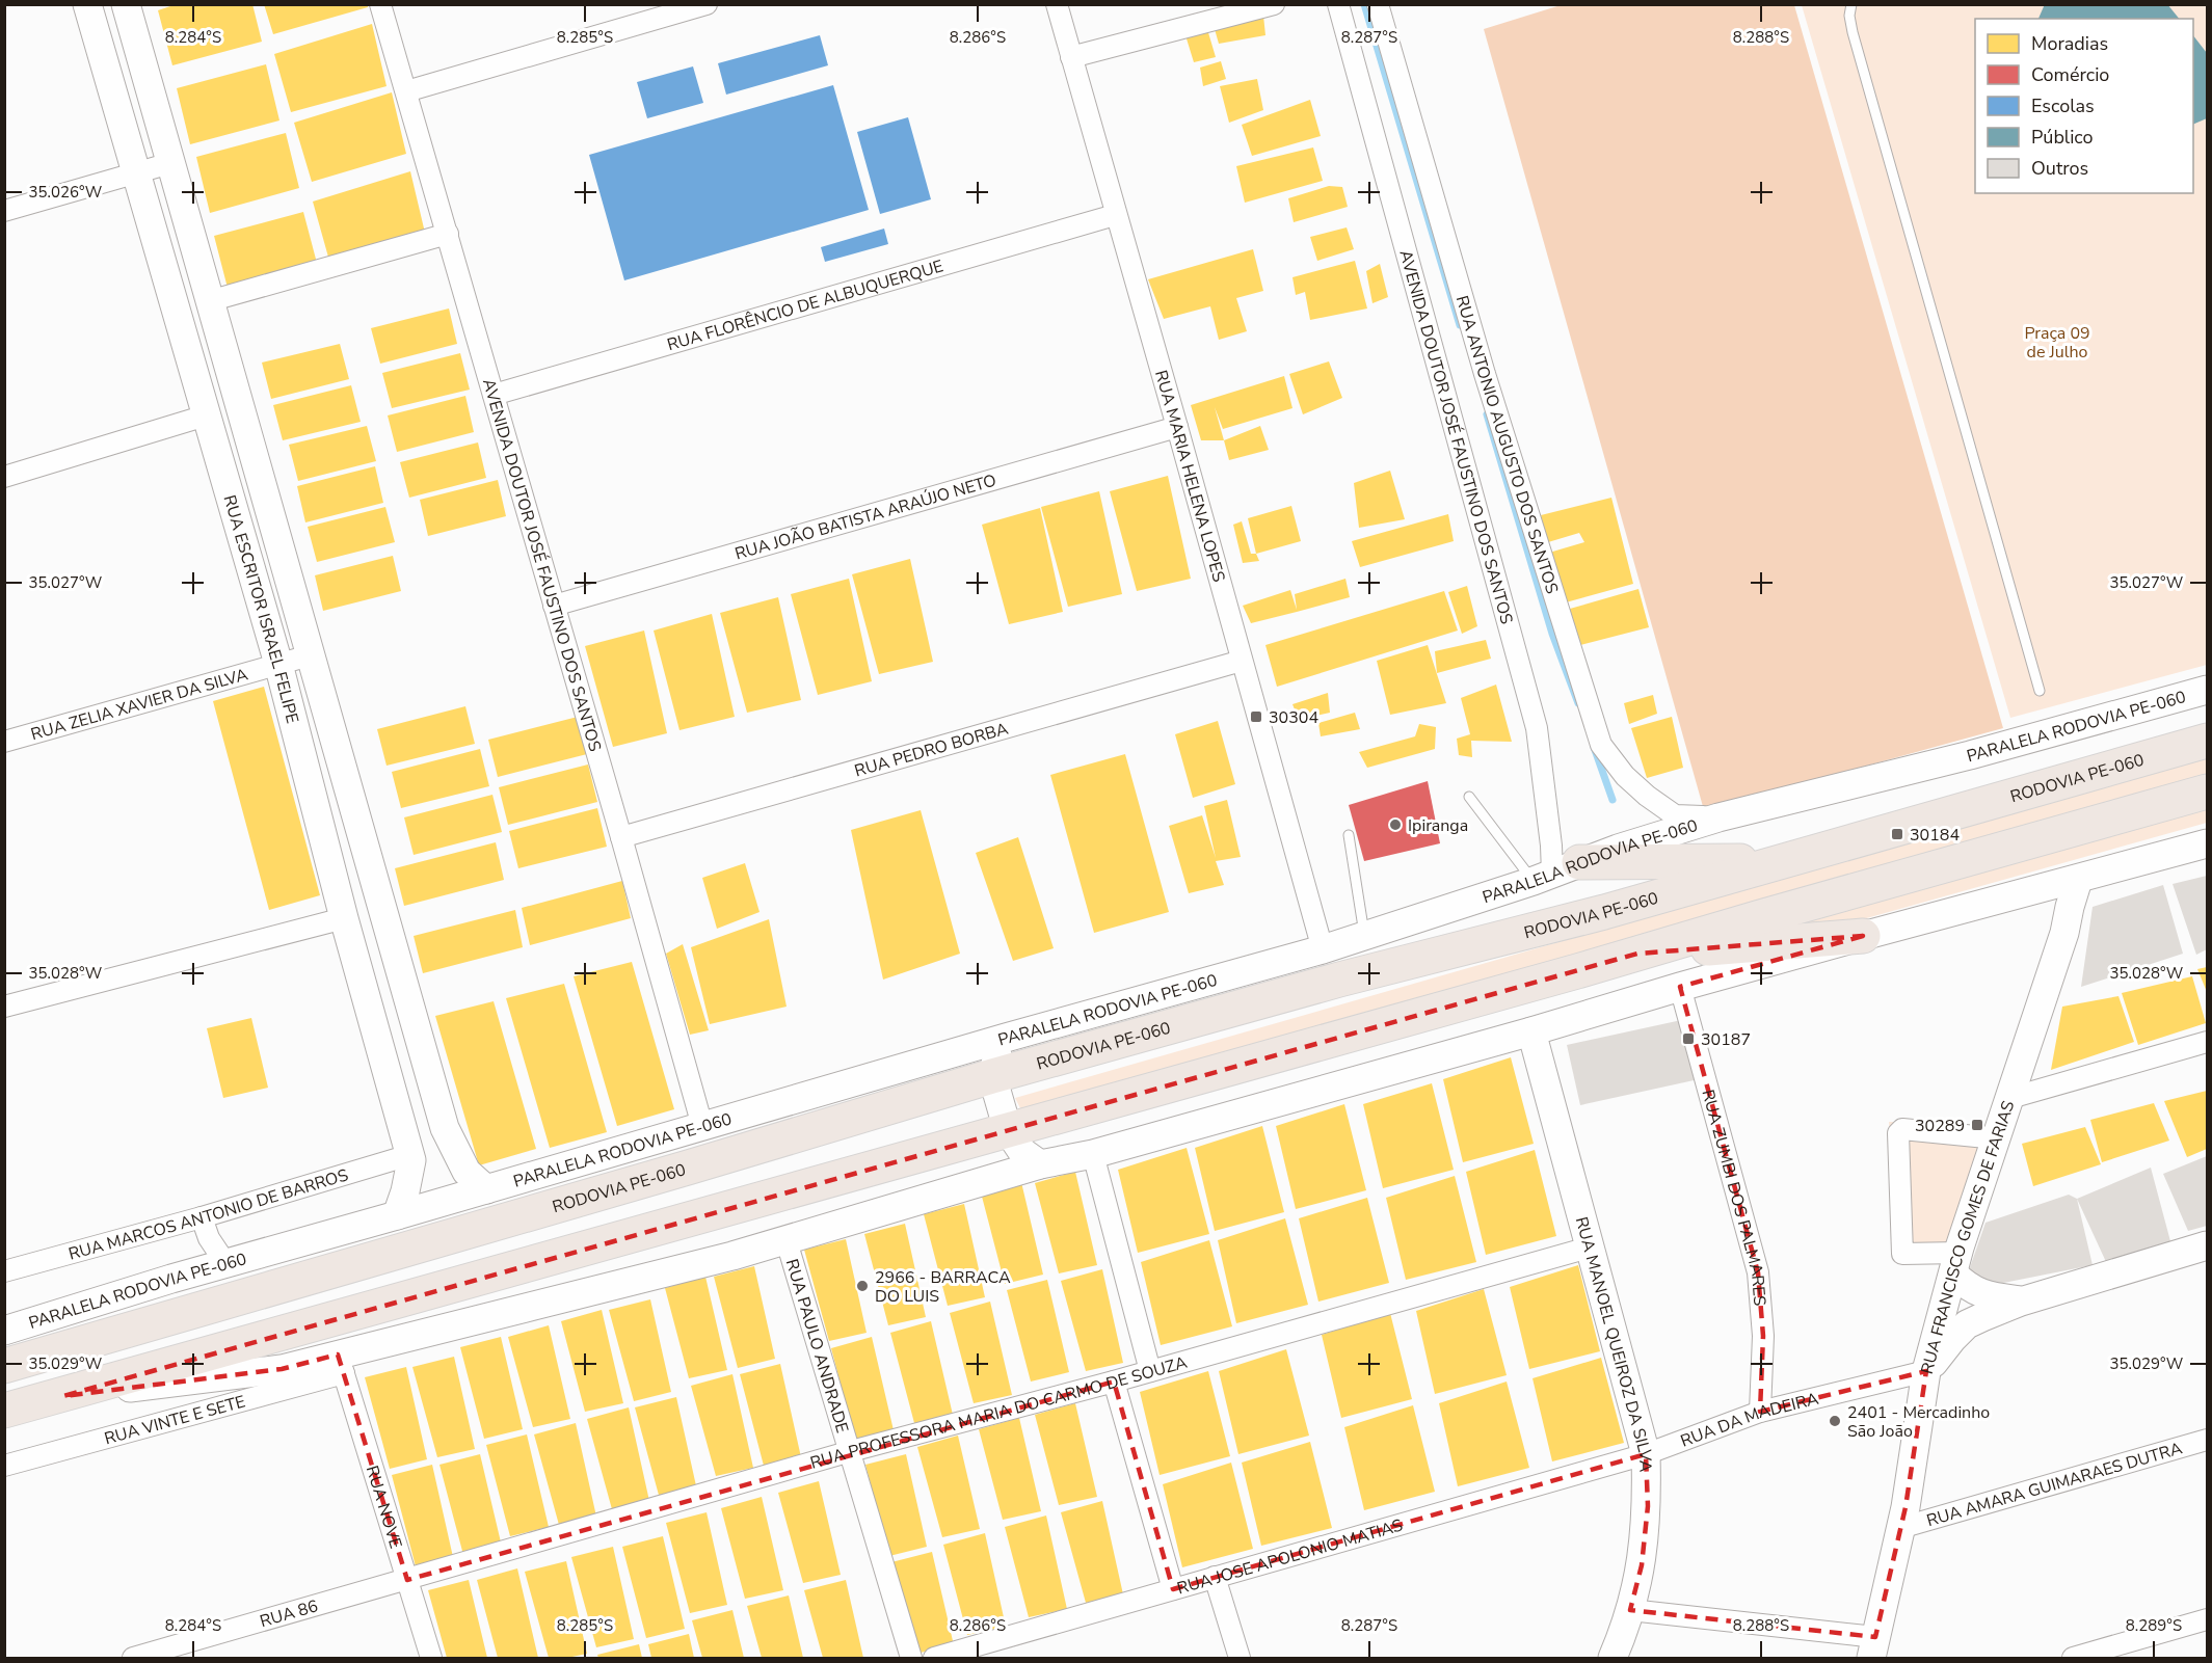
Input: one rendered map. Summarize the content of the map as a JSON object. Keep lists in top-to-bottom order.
{
  "streets": {
    "highway": ["RODOVIA PE-060"],
    "main road": [
      "RUA ESCRITOR ISRAEL FELIPE",
      "PARALELA RODOVIA PE-060",
      "RUA FRANCISCO GOMES DE FARIAS",
      "RUA MANOEL QUEIROZ DA SILVA"
    ],
    "street": [
      "RUA FLORÊNCIO DE ALBUQUERQUE",
      "AVENIDA DOUTOR JOSÉ FAUSTINO DOS SANTOS",
      "RUA ANTONIO AUGUSTO DOS SANTOS",
      "RUA MARIA HELENA LOPES",
      "RUA JOÃO BATISTA ARAÚJO NETO",
      "RUA ZELIA XAVIER DA SILVA",
      "RUA PEDRO BORBA",
      "RUA ZUMBI DOS PALMARES",
      "RUA MARCOS ANTONIO DE BARROS",
      "RUA PAULO ANDRADE",
      "RUA PROFESSORA MARIA DO CARMO DE SOUZA",
      "RUA VINTE E SETE",
      "RUA DA MADEIRA",
      "RUA AMARA GUIMARAES DUTRA",
      "RUA NOVE",
      "RUA JOSE APOLONIO MATIAS",
      "RUA 86"
    ]
  },
  "crossings": [
    ["RUA FLORÊNCIO DE ALBUQUERQUE", "AVENIDA DOUTOR JOSÉ FAUSTINO DOS SANTOS"],
    ["RUA FLORÊNCIO DE ALBUQUERQUE", "RUA MARIA HELENA LOPES"],
    ["AVENIDA DOUTOR JOSÉ FAUSTINO DOS SANTOS", "RUA JOÃO BATISTA ARAÚJO NETO"],
    ["AVENIDA DOUTOR JOSÉ FAUSTINO DOS SANTOS", "PARALELA RODOVIA PE-060"],
    ["AVENIDA DOUTOR JOSÉ FAUSTINO DOS SANTOS", "RUA PEDRO BORBA"],
    ["RUA ANTONIO AUGUSTO DOS SANTOS", "PARALELA RODOVIA PE-060"],
    ["RUA MARIA HELENA LOPES", "RUA JOÃO BATISTA ARAÚJO NETO"],
    ["RUA MARIA HELENA LOPES", "PARALELA RODOVIA PE-060"],
    ["RUA MARIA HELENA LOPES", "RUA PEDRO BORBA"],
    ["RUA ESCRITOR ISRAEL FELIPE", "RUA ZELIA XAVIER DA SILVA"],
    ["RUA ESCRITOR ISRAEL FELIPE", "PARALELA RODOVIA PE-060"],
    ["RUA ESCRITOR ISRAEL FELIPE", "RUA MARCOS ANTONIO DE BARROS"],
    ["RUA ZUMBI DOS PALMARES", "RUA DA MADEIRA"],
    ["RUA FRANCISCO GOMES DE FARIAS", "RUA DA MADEIRA"],
    ["RUA FRANCISCO GOMES DE FARIAS", "RUA AMARA GUIMARAES DUTRA"],
    ["RUA MANOEL QUEIROZ DA SILVA", "RUA PROFESSORA MARIA DO CARMO DE SOUZA"],
    ["RUA MANOEL QUEIROZ DA SILVA", "RUA DA MADEIRA"],
    ["RUA MANOEL QUEIROZ DA SILVA", "RUA JOSE APOLONIO MATIAS"],
    ["RUA PAULO ANDRADE", "RUA PROFESSORA MARIA DO CARMO DE SOUZA"],
    ["RUA PROFESSORA MARIA DO CARMO DE SOUZA", "RUA NOVE"],
    ["RUA PROFESSORA MARIA DO CARMO DE SOUZA", "RUA 86"],
    ["RUA VINTE E SETE", "RUA NOVE"],
    ["RUA DA MADEIRA", "RUA JOSE APOLONIO MATIAS"],
    ["RUA NOVE", "RUA 86"]
  ],
  "parks": ["Praça 09 de Julho"],
  "places": {
    "transit": [
      "30304",
      "30184",
      "30187",
      "30289"
    ],
    "other": ["Ipiranga", "2966 - BARRACA DO LUIS", "2401 - Mercadinho São João"]
  },
  "legend": [
    "Moradias",
    "Comércio",
    "Escolas",
    "Público",
    "Outros"
  ],
  "coordinates": [
    "8.284°S",
    "8.285°S",
    "8.286°S",
    "8.287°S",
    "8.288°S",
    "35.026°W",
    "35.027°W",
    "35.028°W",
    "35.029°W",
    "8.289°S"
  ]
}
